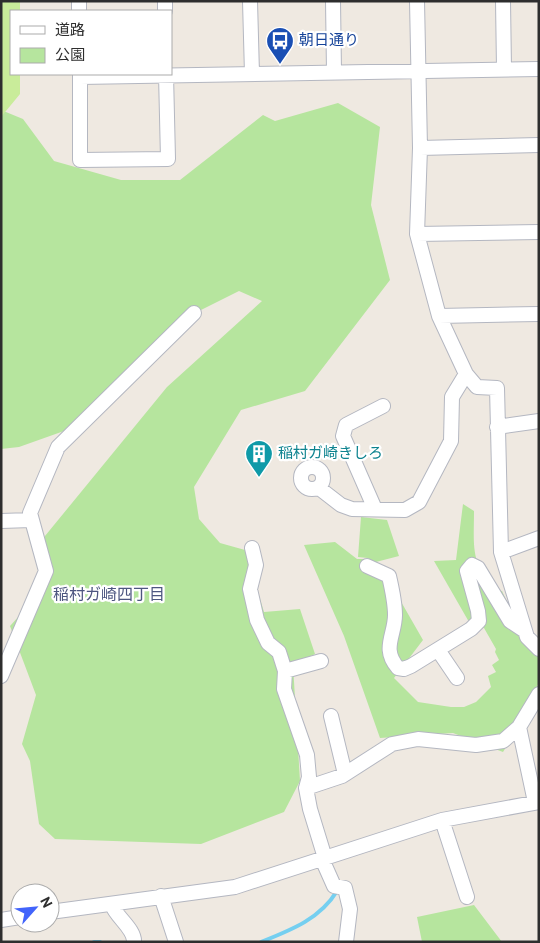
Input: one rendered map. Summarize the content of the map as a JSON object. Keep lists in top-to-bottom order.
{
  "districts": ["稲村ガ崎四丁目"],
  "places": {
    "bus stop": ["朝日通り"],
    "building": ["稲村ガ崎きしろ"]
  },
  "legend": ["道路", "公園"],
  "north": "top right"
}
